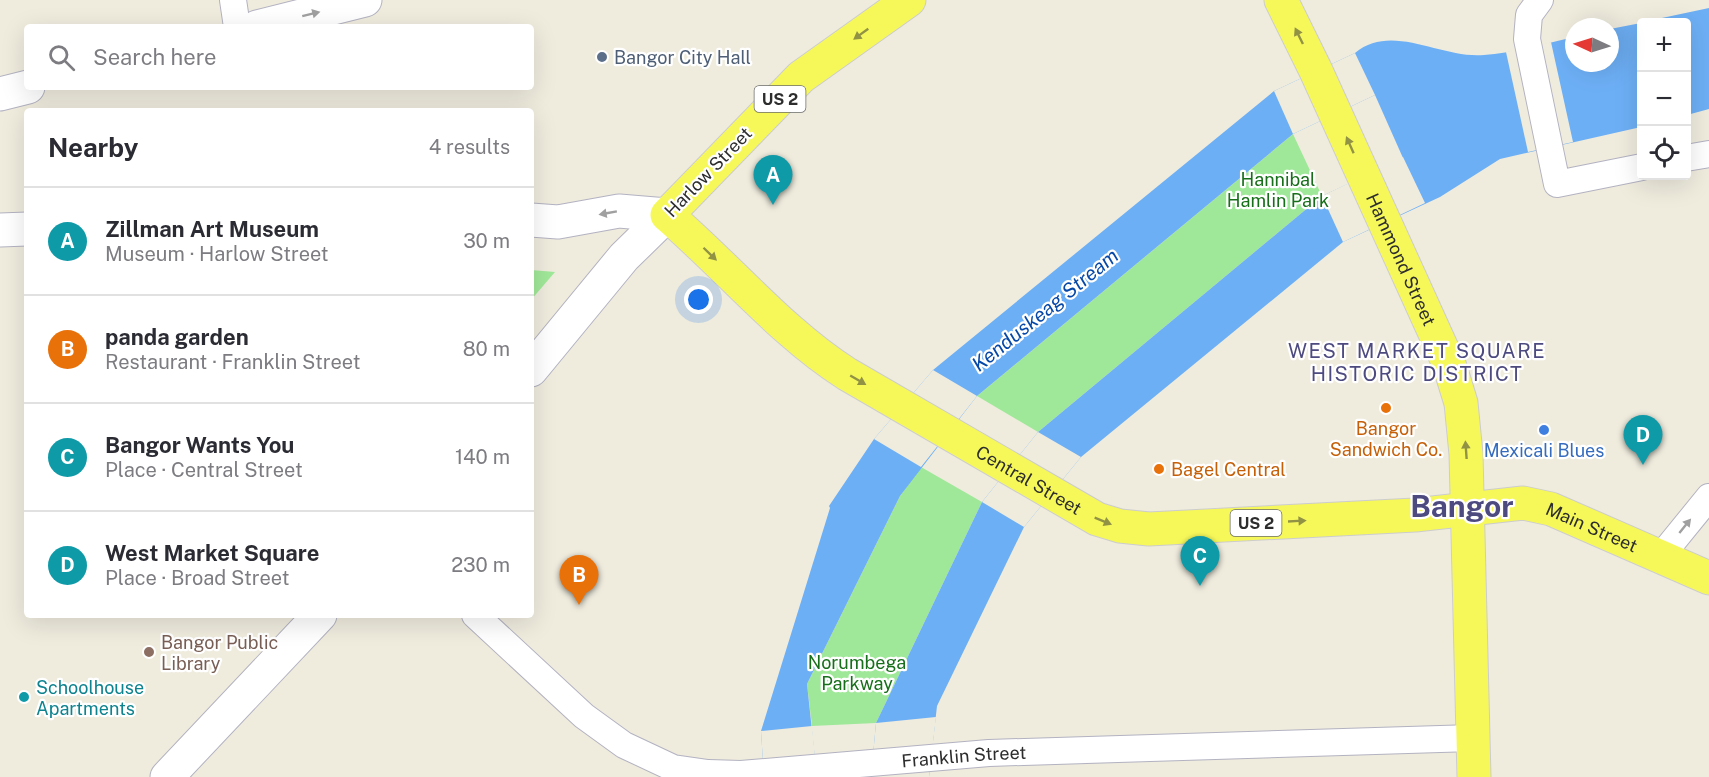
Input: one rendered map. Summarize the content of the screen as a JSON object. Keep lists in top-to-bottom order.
{
  "streets": {
    "main road": [
      "US 2",
      "Harlow Street",
      "Hammond Street",
      "Central Street",
      "Main Street"
    ],
    "street": ["Franklin Street"]
  },
  "crossings": [
    ["Harlow Street", "Central Street"],
    ["Hammond Street", "Central Street"],
    ["Hammond Street", "Main Street"],
    ["Hammond Street", "Franklin Street"],
    ["Central Street", "Main Street"]
  ],
  "one_way": ["Harlow Street", "Hammond Street", "Central Street"],
  "districts": ["WEST MARKET SQUARE HISTORIC DISTRICT", "Bangor"],
  "water": ["Kenduskeag Stream"],
  "parks": ["Hannibal Hamlin Park", "Norumbega Parkway"],
  "places": [
    "Bangor City Hall",
    "Bangor Sandwich Co.",
    "Mexicali Blues",
    "Bagel Central",
    "Bangor Public Library",
    "Schoolhouse Apartments"
  ],
  "north": "left",
  "page": {
    "map_buttons": ["+", "−"],
    "search": "Search here",
    "heading": ["Nearby", "4 results"],
    "pins": [
      "A",
      "D",
      "C",
      "B"
    ],
    "list": [
      {
        "mark": "A",
        "name": "Zillman Art Museum",
        "note": "Museum · Harlow Street",
        "value": "30 m"
      },
      {
        "mark": "B",
        "name": "panda garden",
        "note": "Restaurant · Franklin Street",
        "value": "80 m"
      },
      {
        "mark": "C",
        "name": "Bangor Wants You",
        "note": "Place · Central Street",
        "value": "140 m"
      },
      {
        "mark": "D",
        "name": "West Market Square",
        "note": "Place · Broad Street",
        "value": "230 m"
      }
    ]
  }
}
